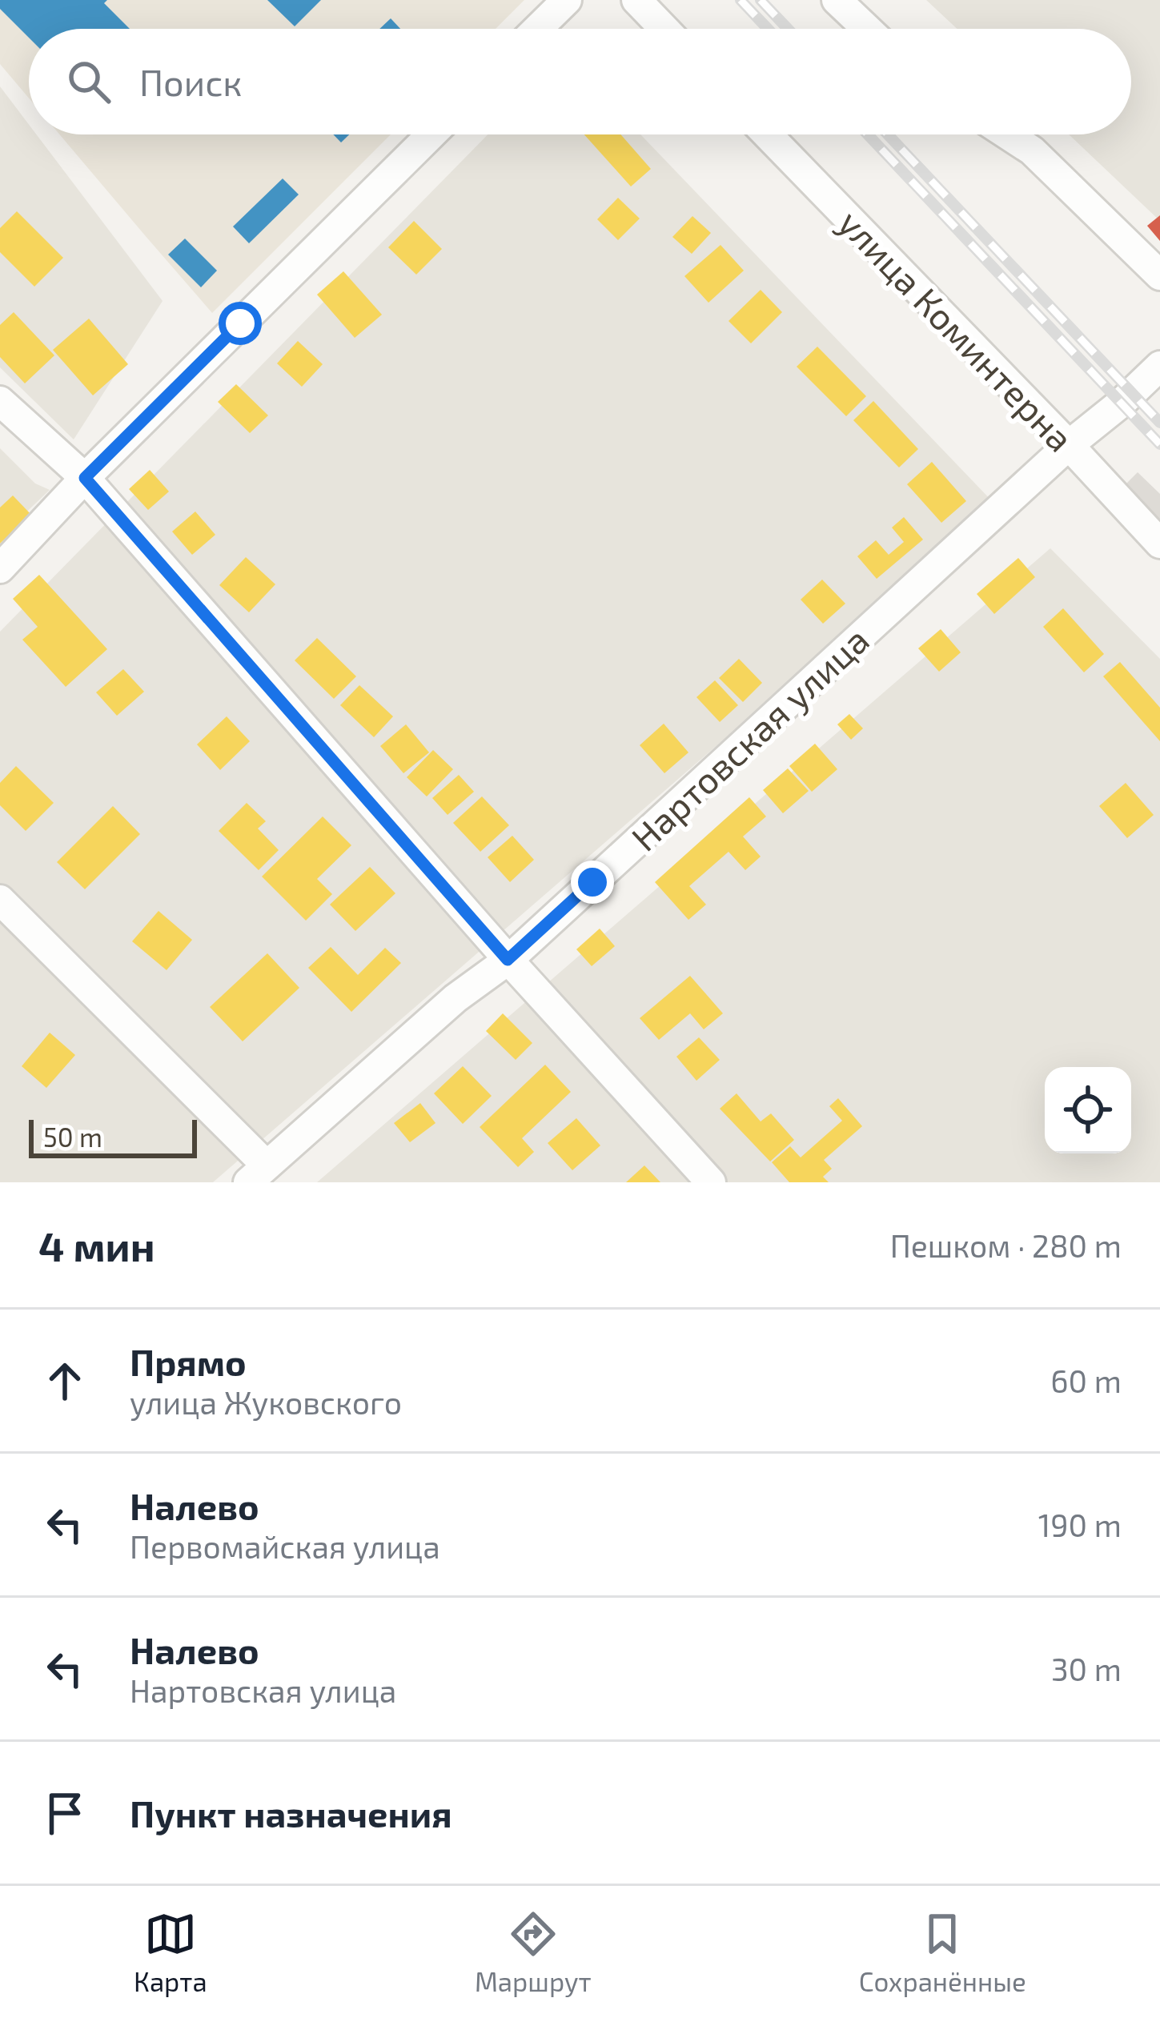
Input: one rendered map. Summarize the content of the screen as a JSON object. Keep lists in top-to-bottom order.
{
  "streets": {
    "street": ["улица Коминтерна", "Нартовская улица"]
  },
  "crossings": [
    ["улица Коминтерна", "Нартовская улица"]
  ],
  "scale_bar": "50 m",
  "page": {
    "search": "Поиск",
    "scale": "50 m",
    "heading": ["4 мин", "Пешком · 280 m"],
    "list": [
      ["Прямо", "улица Жуковского", "60 m"],
      ["Налево", "Первомайская улица", "190 m"],
      ["Налево", "Нартовская улица", "30 m"],
      "Пункт назначения"
    ],
    "nav": ["Карта", "Маршрут", "Сохранённые"]
  }
}
